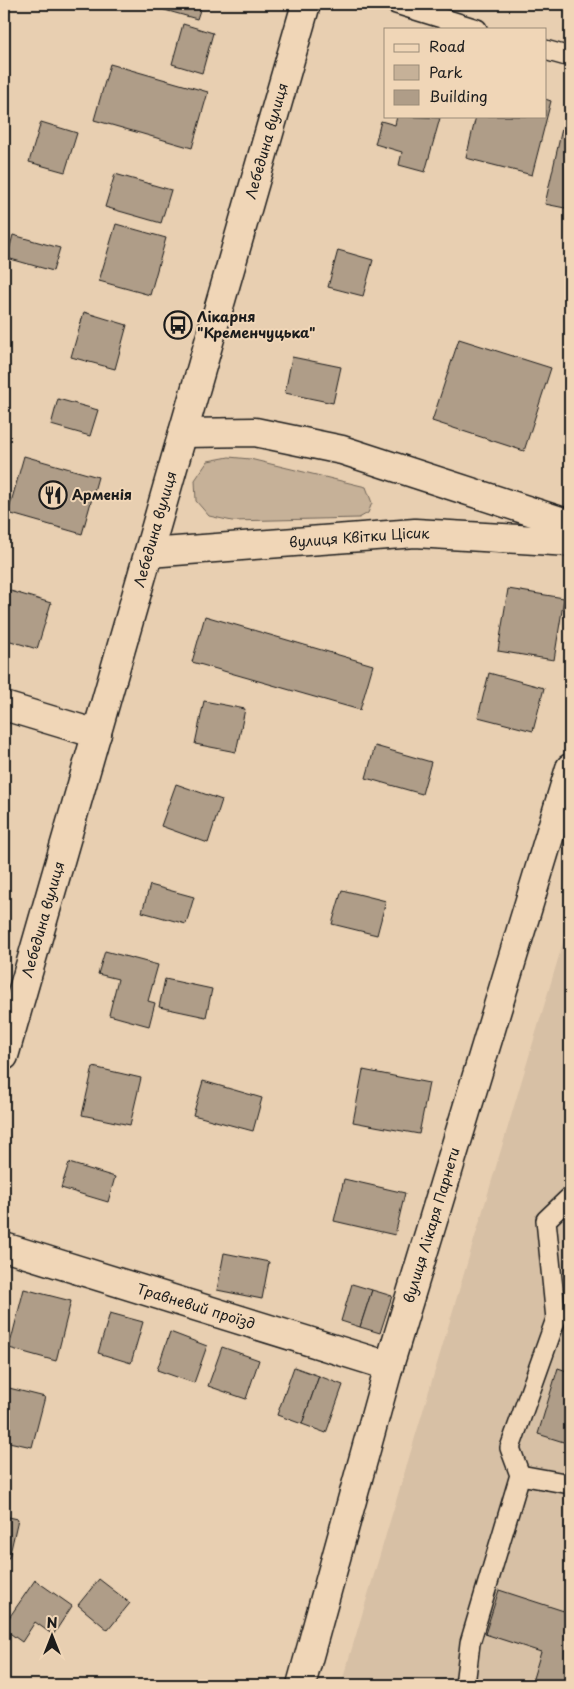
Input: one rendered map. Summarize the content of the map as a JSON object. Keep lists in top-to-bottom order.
{
  "streets": {
    "street": [
      "Лебедина вулиця",
      "вулиця Квітки Цісик",
      "вулиця Лікаря Парнети",
      "Травневий проїзд"
    ]
  },
  "crossings": [
    ["Лебедина вулиця", "вулиця Квітки Цісик"],
    ["вулиця Лікаря Парнети", "Травневий проїзд"]
  ],
  "places": {
    "bus stop": ["Лікарня \"Кременчуцька\""],
    "restaurant": ["Арменія"]
  },
  "legend": ["Road", "Park", "Building"],
  "north": "top"
}
